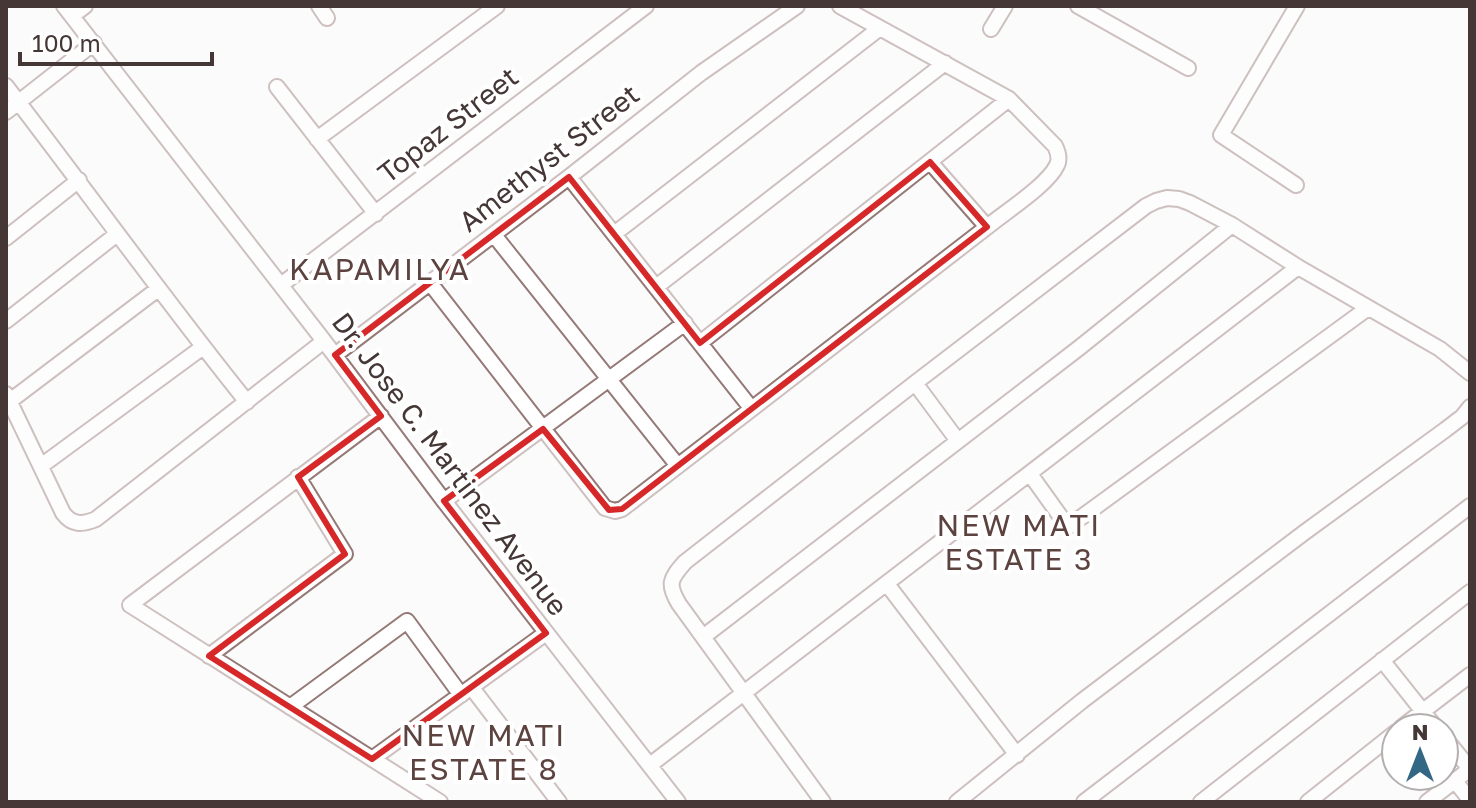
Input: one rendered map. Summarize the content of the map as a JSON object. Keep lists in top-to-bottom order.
{
  "streets": {
    "street": ["Topaz Street", "Amethyst Street", "Dr. Jose C. Martinez Avenue"]
  },
  "crossings": [
    ["Topaz Street", "Dr. Jose C. Martinez Avenue"],
    ["Amethyst Street", "Dr. Jose C. Martinez Avenue"]
  ],
  "districts": ["KAPAMILYA", "NEW MATI ESTATE 3", "NEW MATI ESTATE 8"],
  "scale_bar": "100 m",
  "north": "top"
}
